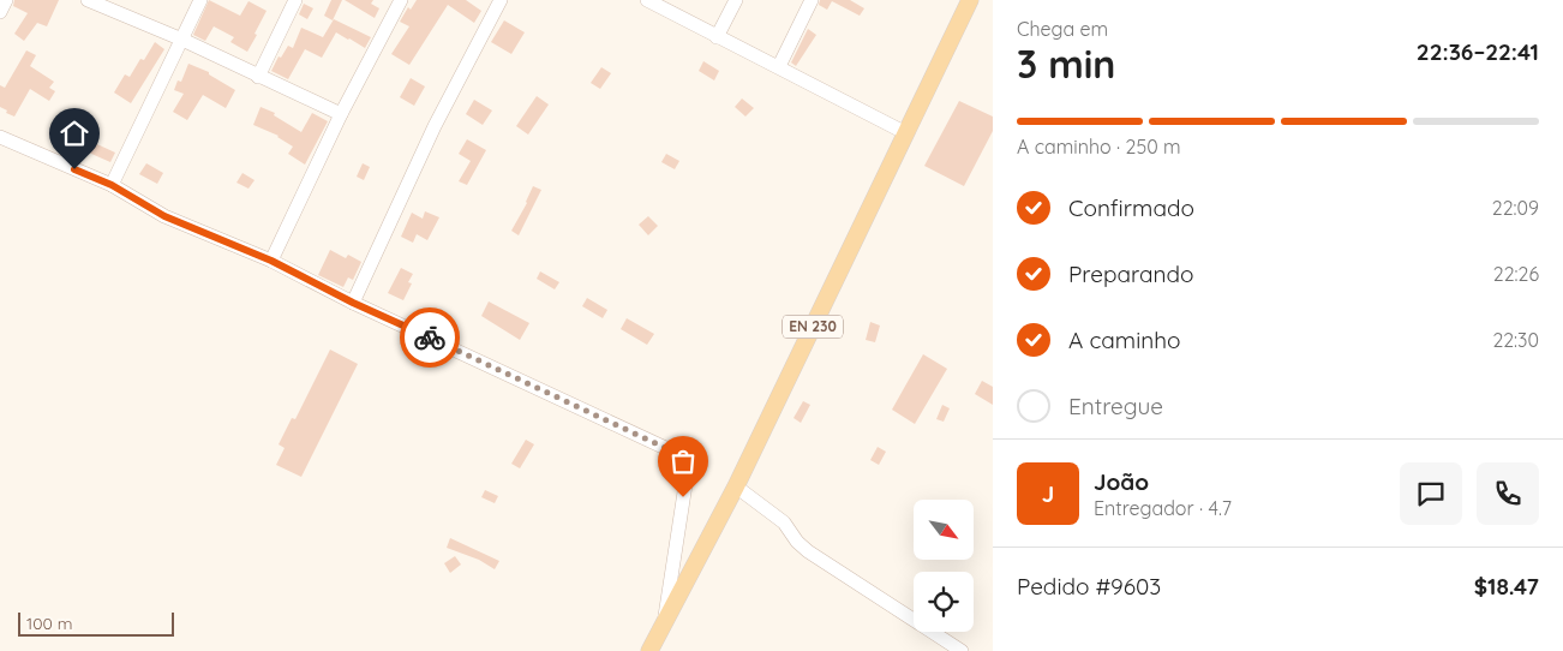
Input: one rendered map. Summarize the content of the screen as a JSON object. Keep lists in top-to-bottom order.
{
  "streets": {
    "main road": ["EN 230"]
  },
  "scale_bar": "100 m",
  "north": "bottom right",
  "page": {
    "heading": ["3 min", "Chega em", "22:36–22:41"],
    "panel": [
      "João",
      "Entregador · 4.7",
      "Pedido #9603",
      "$18.47"
    ],
    "bar": "A caminho · 250 m",
    "list": [
      ["Confirmado", "22:09"],
      ["Preparando", "22:26"],
      ["A caminho", "22:30"],
      "Entregue"
    ],
    "round": "J",
    "scale": "100 m"
  }
}
